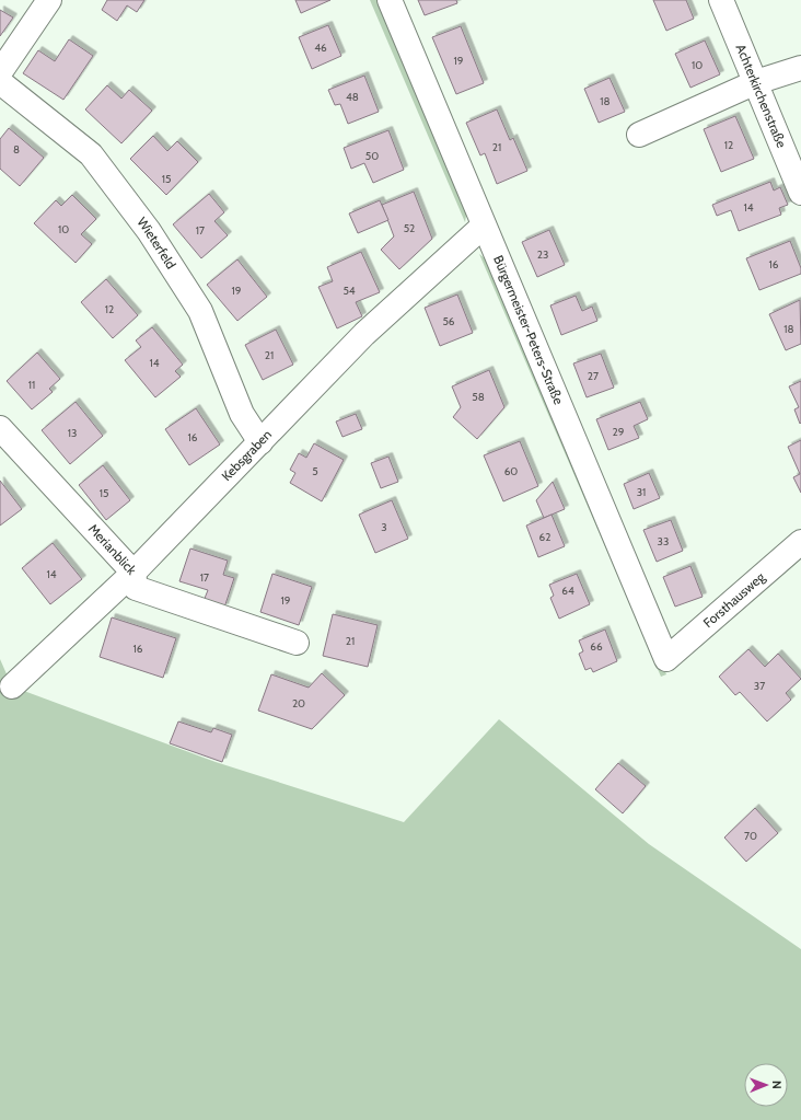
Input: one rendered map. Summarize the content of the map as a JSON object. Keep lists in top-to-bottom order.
{
  "streets": {
    "street": [
      "Achterkirchenstraße",
      "Wieterfeld",
      "Bürgermeister-Peters-Straße",
      "Kebsgraben",
      "Merianblick",
      "Forsthausweg"
    ]
  },
  "crossings": [
    ["Wieterfeld", "Kebsgraben"],
    ["Bürgermeister-Peters-Straße", "Kebsgraben"],
    ["Bürgermeister-Peters-Straße", "Forsthausweg"],
    ["Kebsgraben", "Merianblick"]
  ],
  "house_numbers": [
    "46",
    "19",
    "10",
    "48",
    "18",
    "12",
    "21",
    "8",
    "50",
    "15",
    "14",
    "52",
    "10",
    "17",
    "23",
    "16",
    "19",
    "54",
    "12",
    "56",
    "18",
    "21",
    "14",
    "27",
    "11",
    "58",
    "29",
    "13",
    "16",
    "5",
    "60",
    "31",
    "15",
    "3",
    "62",
    "33",
    "14",
    "17",
    "64",
    "19",
    "21",
    "66",
    "16",
    "37",
    "20",
    "70"
  ],
  "north": "right"
}
